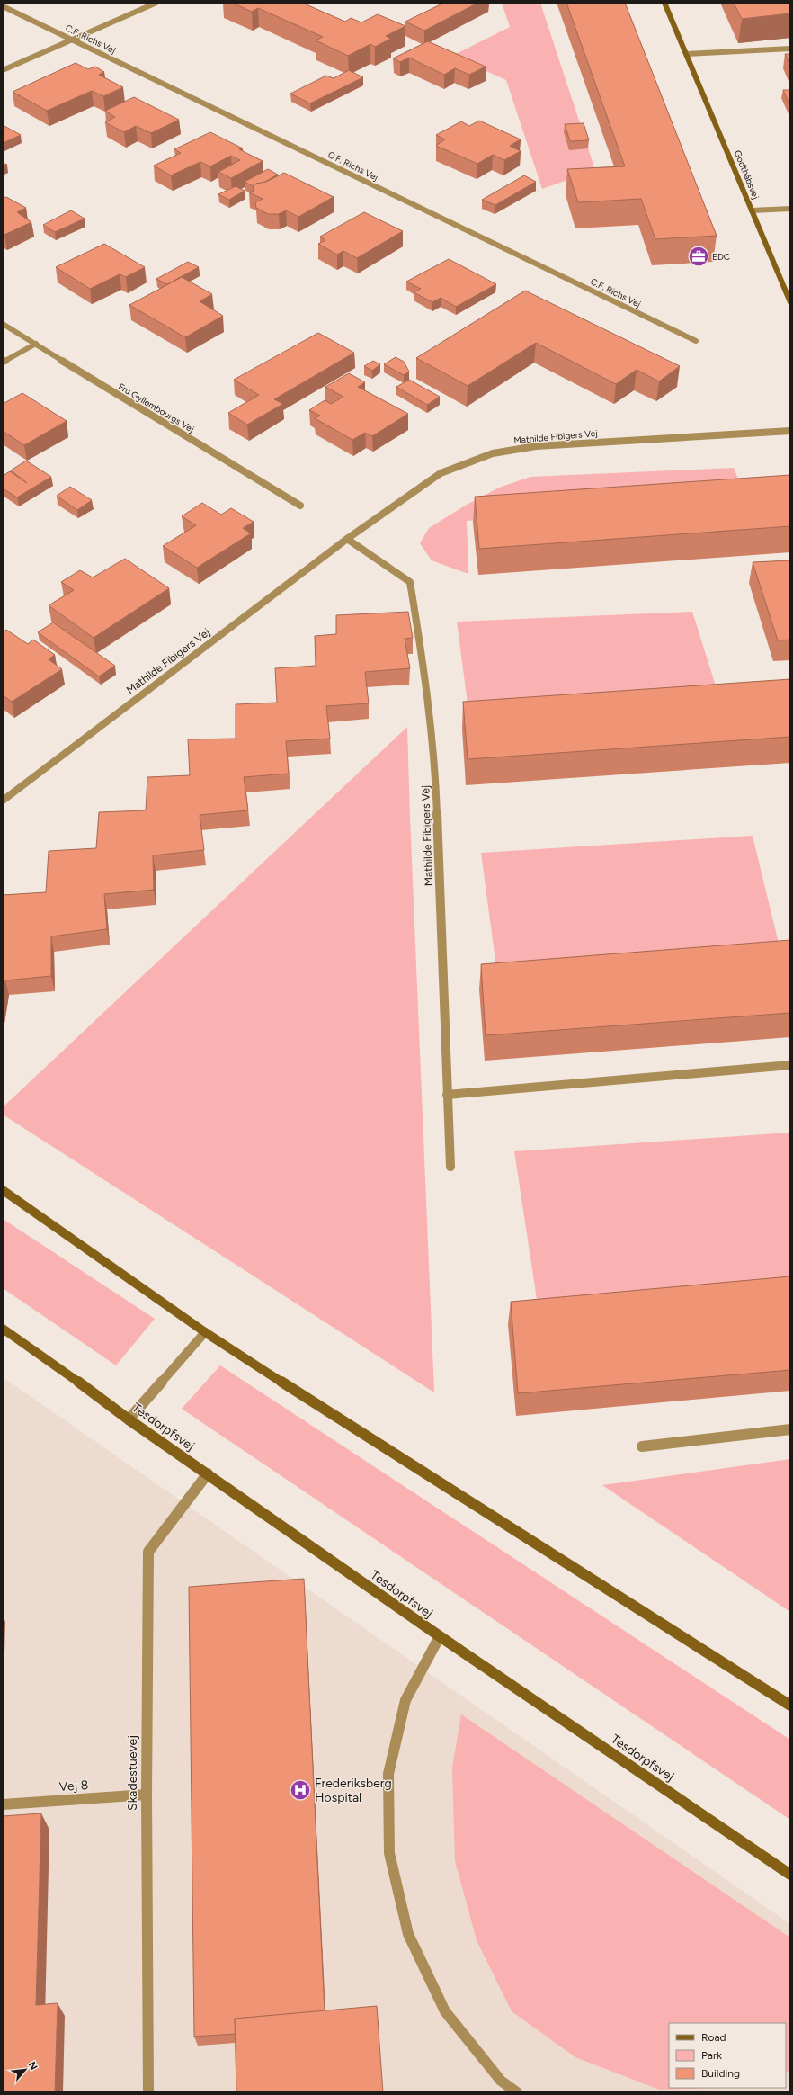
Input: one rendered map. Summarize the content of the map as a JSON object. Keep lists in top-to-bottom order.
{
  "streets": {
    "street": [
      "C.F. Richs Vej",
      "Godthåbsvej",
      "Fru Gyllembourgs Vej",
      "Mathilde Fibigers Vej",
      "Tesdorpfsvej",
      "Skadestuevej",
      "Vej 8"
    ]
  },
  "crossings": [
    ["Tesdorpfsvej", "Skadestuevej"],
    ["Skadestuevej", "Vej 8"]
  ],
  "places": {
    "office": ["EDC"],
    "hospital": ["Frederiksberg Hospital"]
  },
  "legend": ["Road", "Park", "Building"],
  "north": "top right"
}
